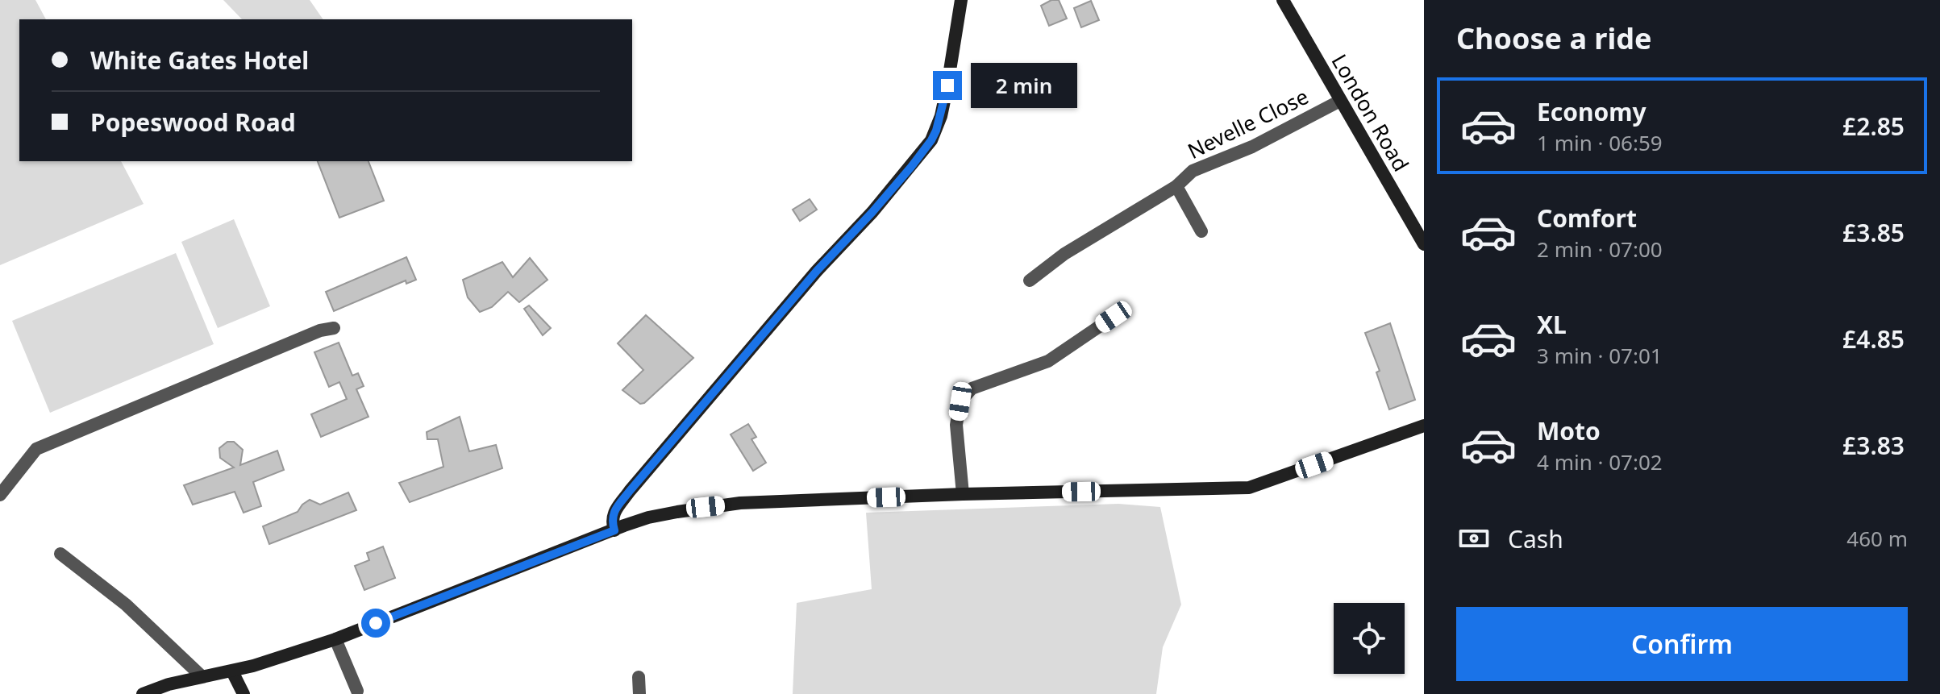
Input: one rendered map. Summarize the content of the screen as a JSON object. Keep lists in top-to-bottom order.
{
  "streets": {
    "street": ["London Road", "Nevelle Close"]
  },
  "crossings": [
    ["London Road", "Nevelle Close"]
  ],
  "page": {
    "heading": "Choose a ride",
    "banner": ["White Gates Hotel", "Popeswood Road"],
    "bubble": "2 min",
    "list": [
      {
        "name": "Economy",
        "note": "1 min · 06:59",
        "value": "£2.85"
      },
      {
        "name": "Comfort",
        "note": "2 min · 07:00",
        "value": "£3.85"
      },
      {
        "name": "XL",
        "note": "3 min · 07:01",
        "value": "£4.85"
      },
      {
        "name": "Moto",
        "note": "4 min · 07:02",
        "value": "£3.83"
      }
    ],
    "pay": ["Cash", "460 m"],
    "buttons": "Confirm"
  }
}
